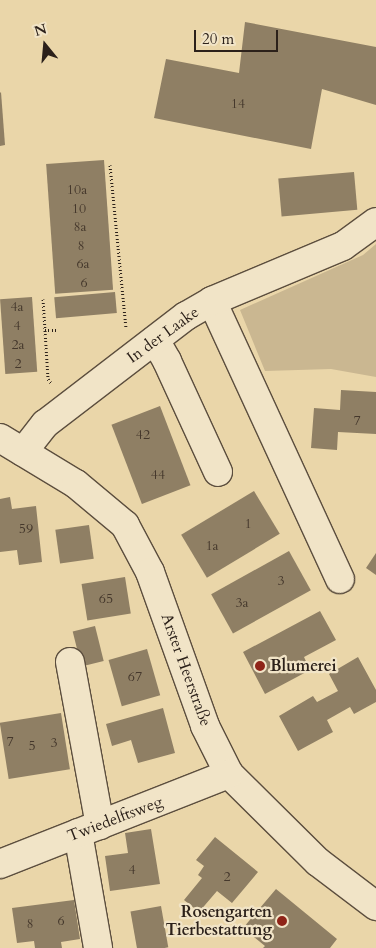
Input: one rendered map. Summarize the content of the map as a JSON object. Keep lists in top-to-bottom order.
{
  "streets": {
    "street": ["In der Laake", "Arster Heerstraße", "Twiedelftsweg"]
  },
  "crossings": [
    ["In der Laake", "Arster Heerstraße"],
    ["Arster Heerstraße", "Twiedelftsweg"]
  ],
  "places": ["Blumerei", "Rosengarten Tierbestattung"],
  "house_numbers": [
    "14",
    "10a",
    "10",
    "8a",
    "8",
    "6a",
    "6",
    "4a",
    "4",
    "2a",
    "2",
    "7",
    "42",
    "44",
    "1",
    "59",
    "1a",
    "3",
    "65",
    "3a",
    "67",
    "7",
    "3",
    "5",
    "4",
    "2",
    "6",
    "8"
  ],
  "scale_bar": "20 m",
  "north": "top"
}
